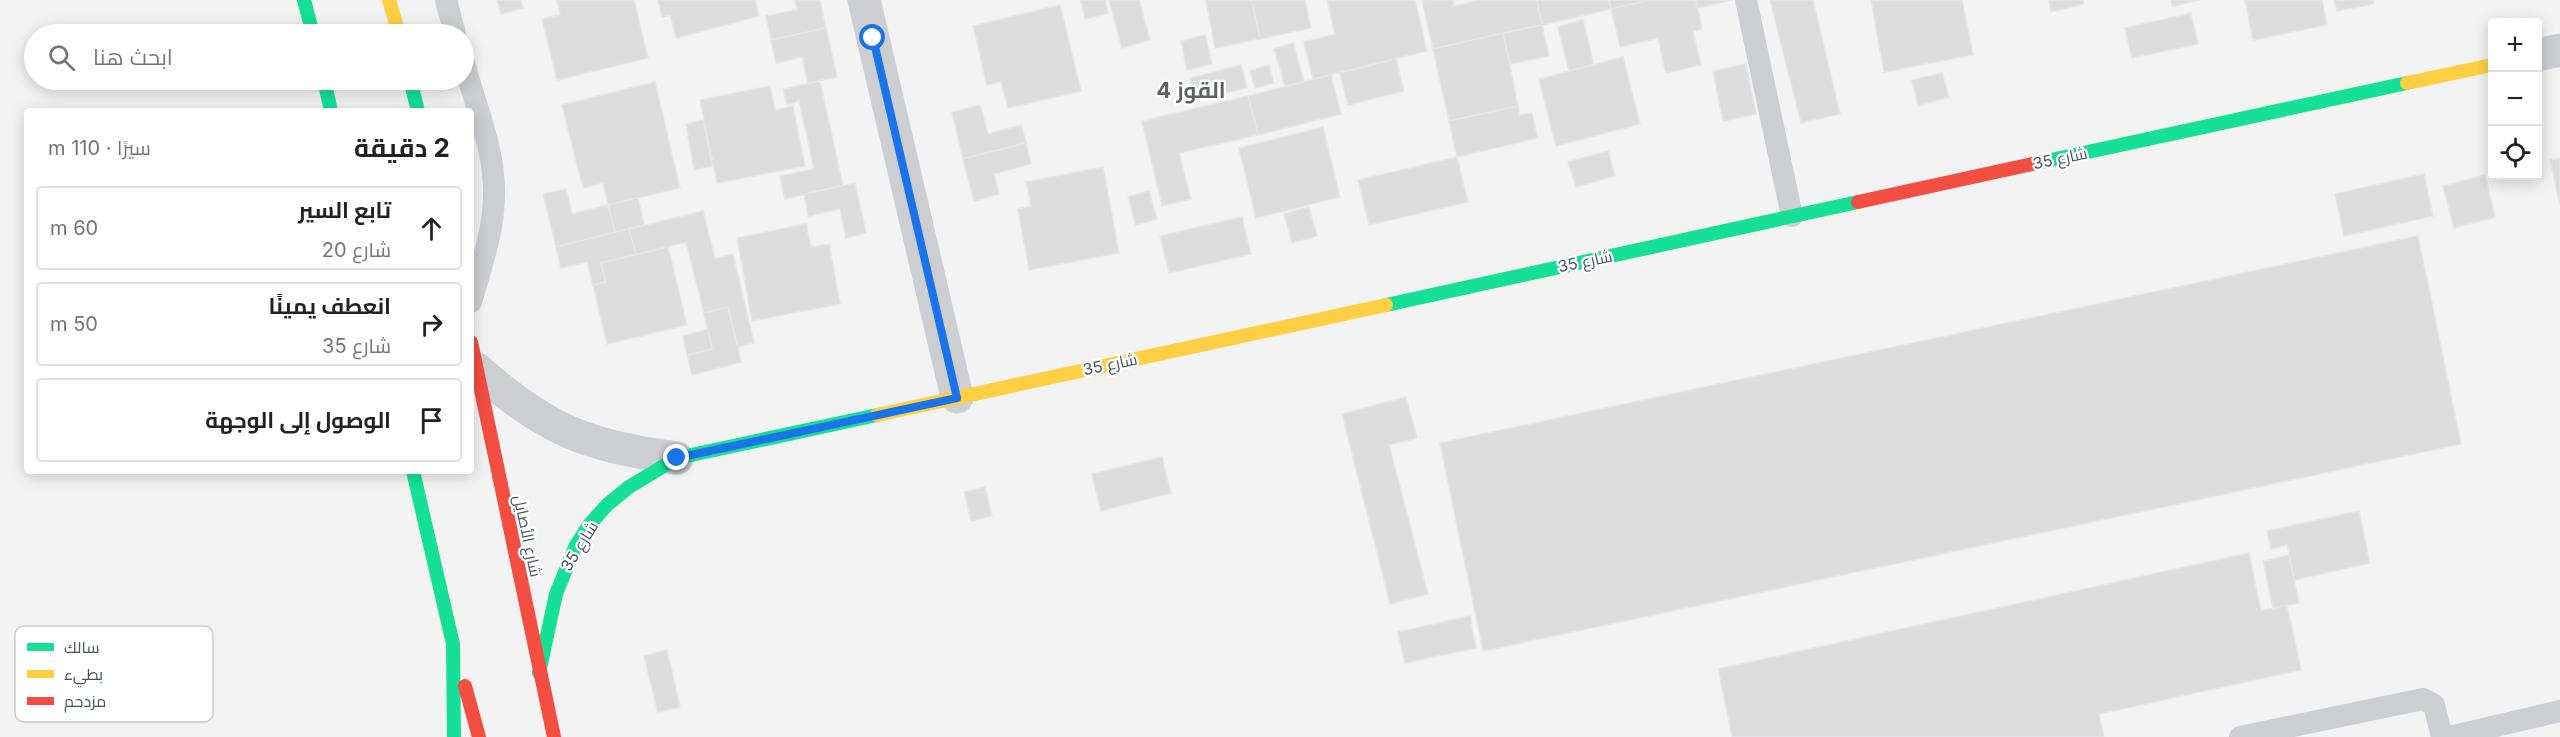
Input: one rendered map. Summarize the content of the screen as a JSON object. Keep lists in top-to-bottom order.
{
  "streets": {
    "street": ["شارع 35", "شارع الأصايل"]
  },
  "crossings": [
    ["شارع 35", "شارع الأصايل"]
  ],
  "districts": ["القوز 4"],
  "legend": ["سالك", "بطيء", "مزدحم"],
  "page": {
    "map_buttons": ["+", "−"],
    "search": "ابحث هنا",
    "heading": ["2 دقيقة", "سيرًا · 110 m"],
    "list": [
      ["تابع السير", "شارع 20", "60 m"],
      ["انعطف يمينًا", "شارع 35", "50 m"],
      "الوصول إلى الوجهة"
    ]
  }
}
